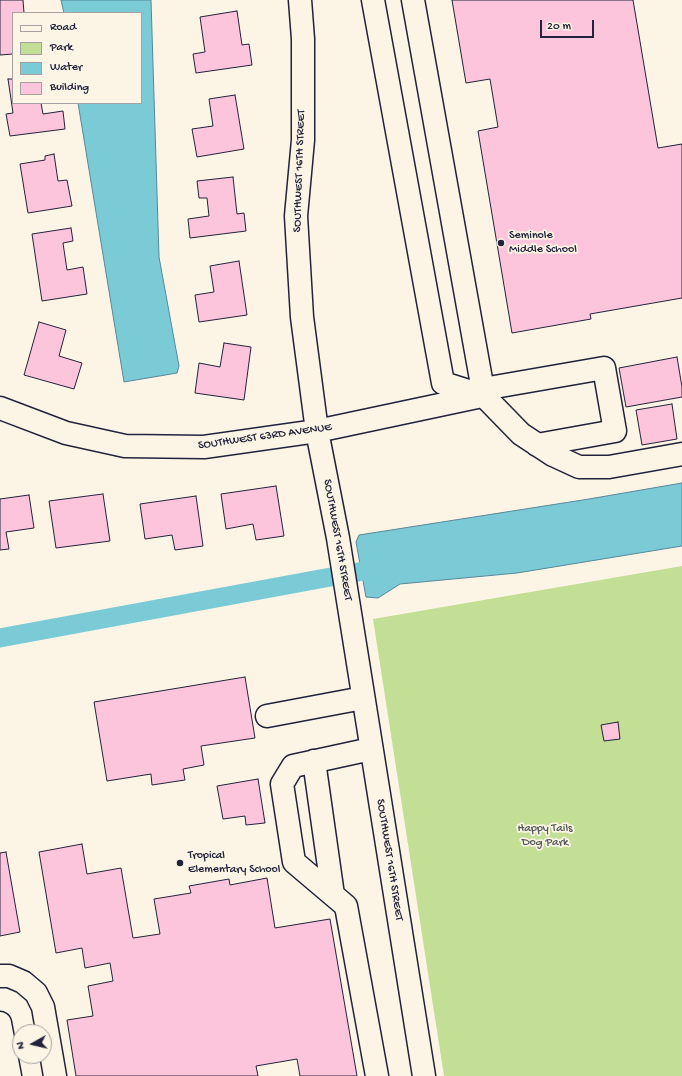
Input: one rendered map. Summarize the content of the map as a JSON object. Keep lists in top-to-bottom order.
{
  "streets": {
    "street": ["SOUTHWEST 16TH STREET", "SOUTHWEST 63RD AVENUE"]
  },
  "crossings": [
    ["SOUTHWEST 16TH STREET", "SOUTHWEST 63RD AVENUE"]
  ],
  "parks": ["Happy Tails Dog Park"],
  "places": ["Seminole Middle School", "Tropical Elementary School"],
  "legend": [
    "Road",
    "Park",
    "Water",
    "Building"
  ],
  "scale_bar": "20 m",
  "north": "left"
}
